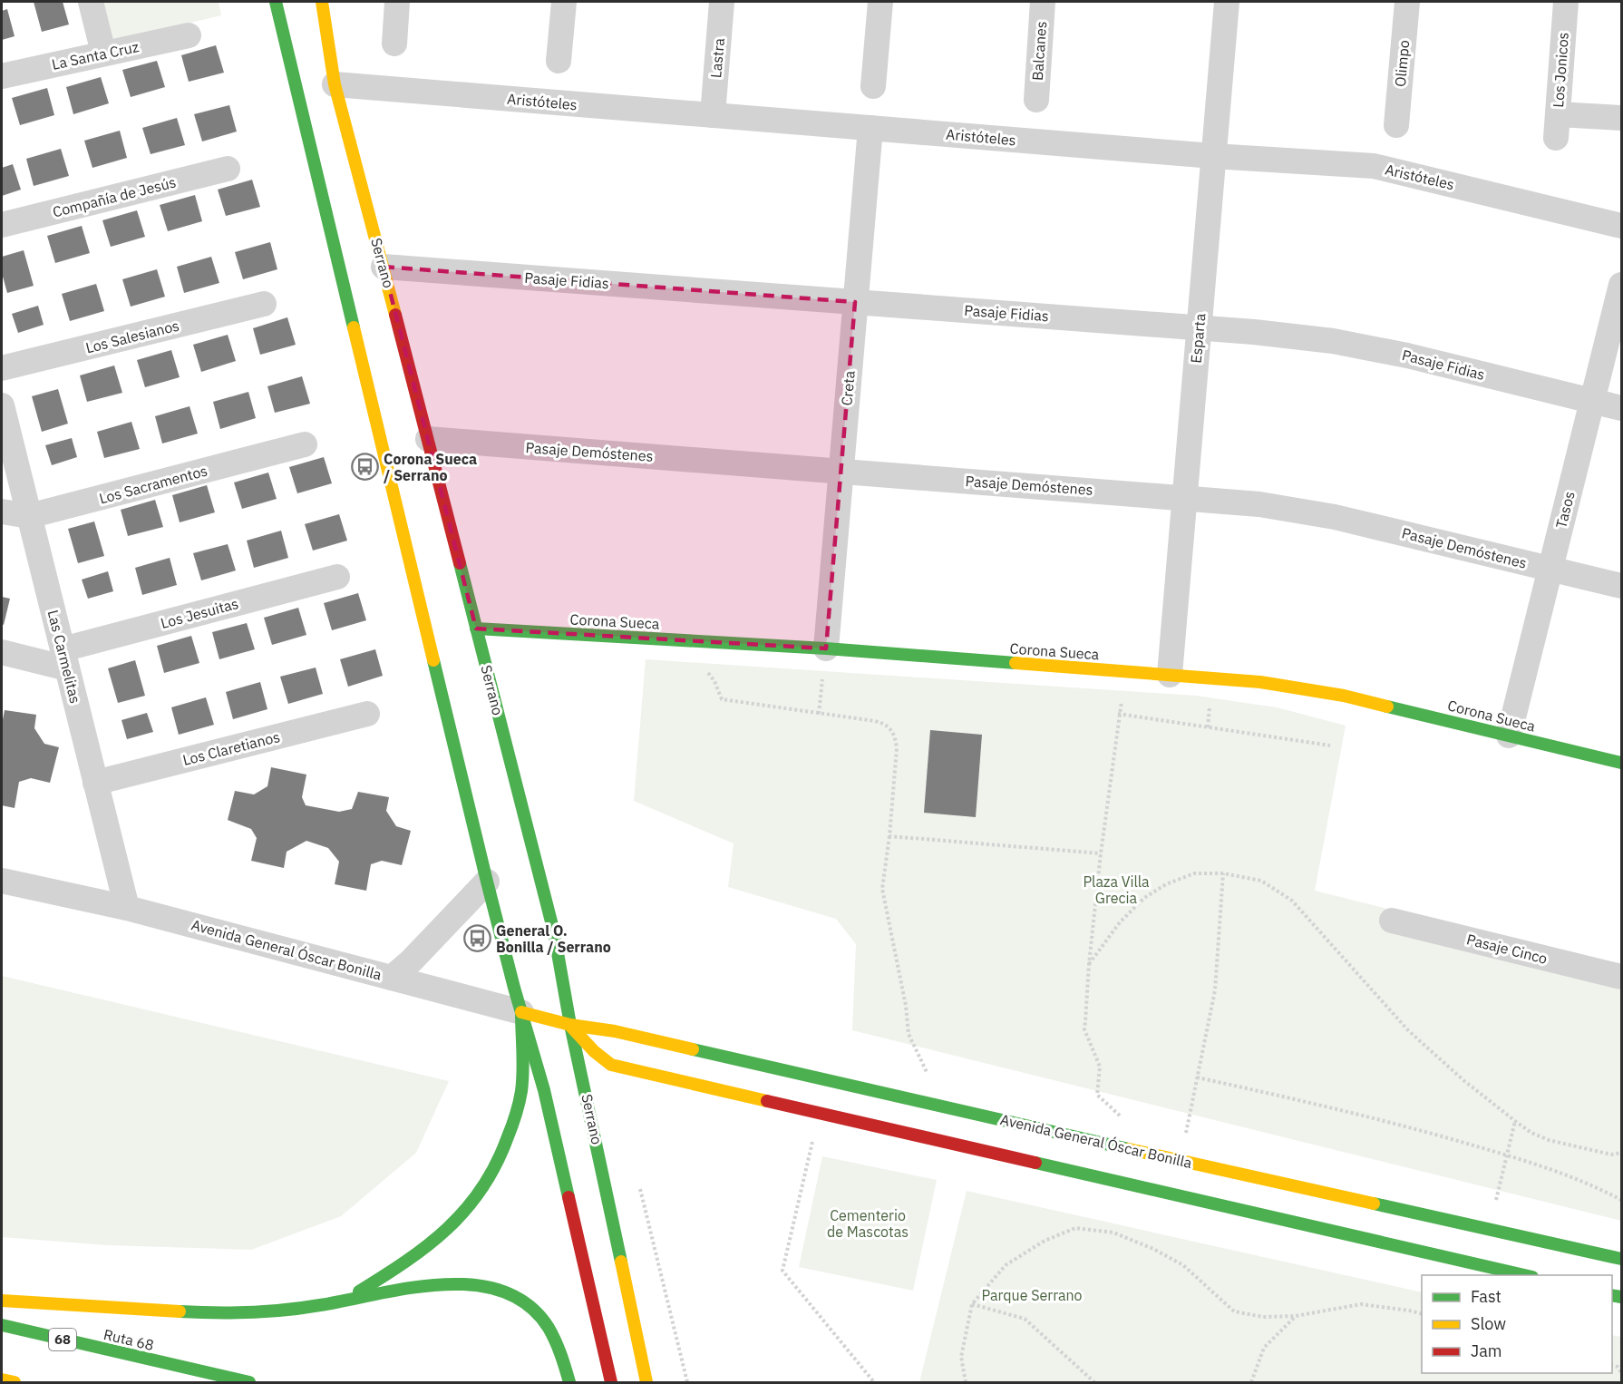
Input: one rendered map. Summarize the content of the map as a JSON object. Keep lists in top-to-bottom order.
{
  "streets": {
    "main road": [
      "Serrano",
      "Corona Sueca",
      "Avenida General Óscar Bonilla",
      "68",
      "Ruta 68"
    ],
    "street": [
      "Balcanes",
      "La Santa Cruz",
      "Lastra",
      "Olimpo",
      "Los Jonicos",
      "Aristóteles",
      "Compañía de Jesús",
      "Pasaje Fidias",
      "Los Salesianos",
      "Esparta",
      "Creta",
      "Pasaje Demóstenes",
      "Los Sacramentos",
      "Tasos",
      "Los Jesuitas",
      "Las Carmelitas",
      "Los Claretianos",
      "Pasaje Cinco"
    ]
  },
  "crossings": [
    ["Lastra", "Aristóteles"],
    ["Aristóteles", "Serrano"],
    ["Aristóteles", "Esparta"],
    ["Aristóteles", "Creta"],
    ["Serrano", "Pasaje Fidias"],
    ["Serrano", "Pasaje Demóstenes"],
    ["Serrano", "Corona Sueca"],
    ["Serrano", "Avenida General Óscar Bonilla"],
    ["Pasaje Fidias", "Esparta"],
    ["Pasaje Fidias", "Creta"],
    ["Pasaje Fidias", "Tasos"],
    ["Esparta", "Pasaje Demóstenes"],
    ["Esparta", "Corona Sueca"],
    ["Creta", "Pasaje Demóstenes"],
    ["Creta", "Corona Sueca"],
    ["Pasaje Demóstenes", "Tasos"],
    ["Los Sacramentos", "Las Carmelitas"],
    ["Tasos", "Corona Sueca"],
    ["Los Jesuitas", "Las Carmelitas"],
    ["Las Carmelitas", "Los Claretianos"],
    ["Las Carmelitas", "Avenida General Óscar Bonilla"]
  ],
  "parks": ["Plaza Villa Grecia", "Cementerio de Mascotas", "Parque Serrano"],
  "places": {
    "bus stop": ["Corona Sueca / Serrano", "General O. Bonilla / Serrano"]
  },
  "legend": ["Fast", "Slow", "Jam"]
}
